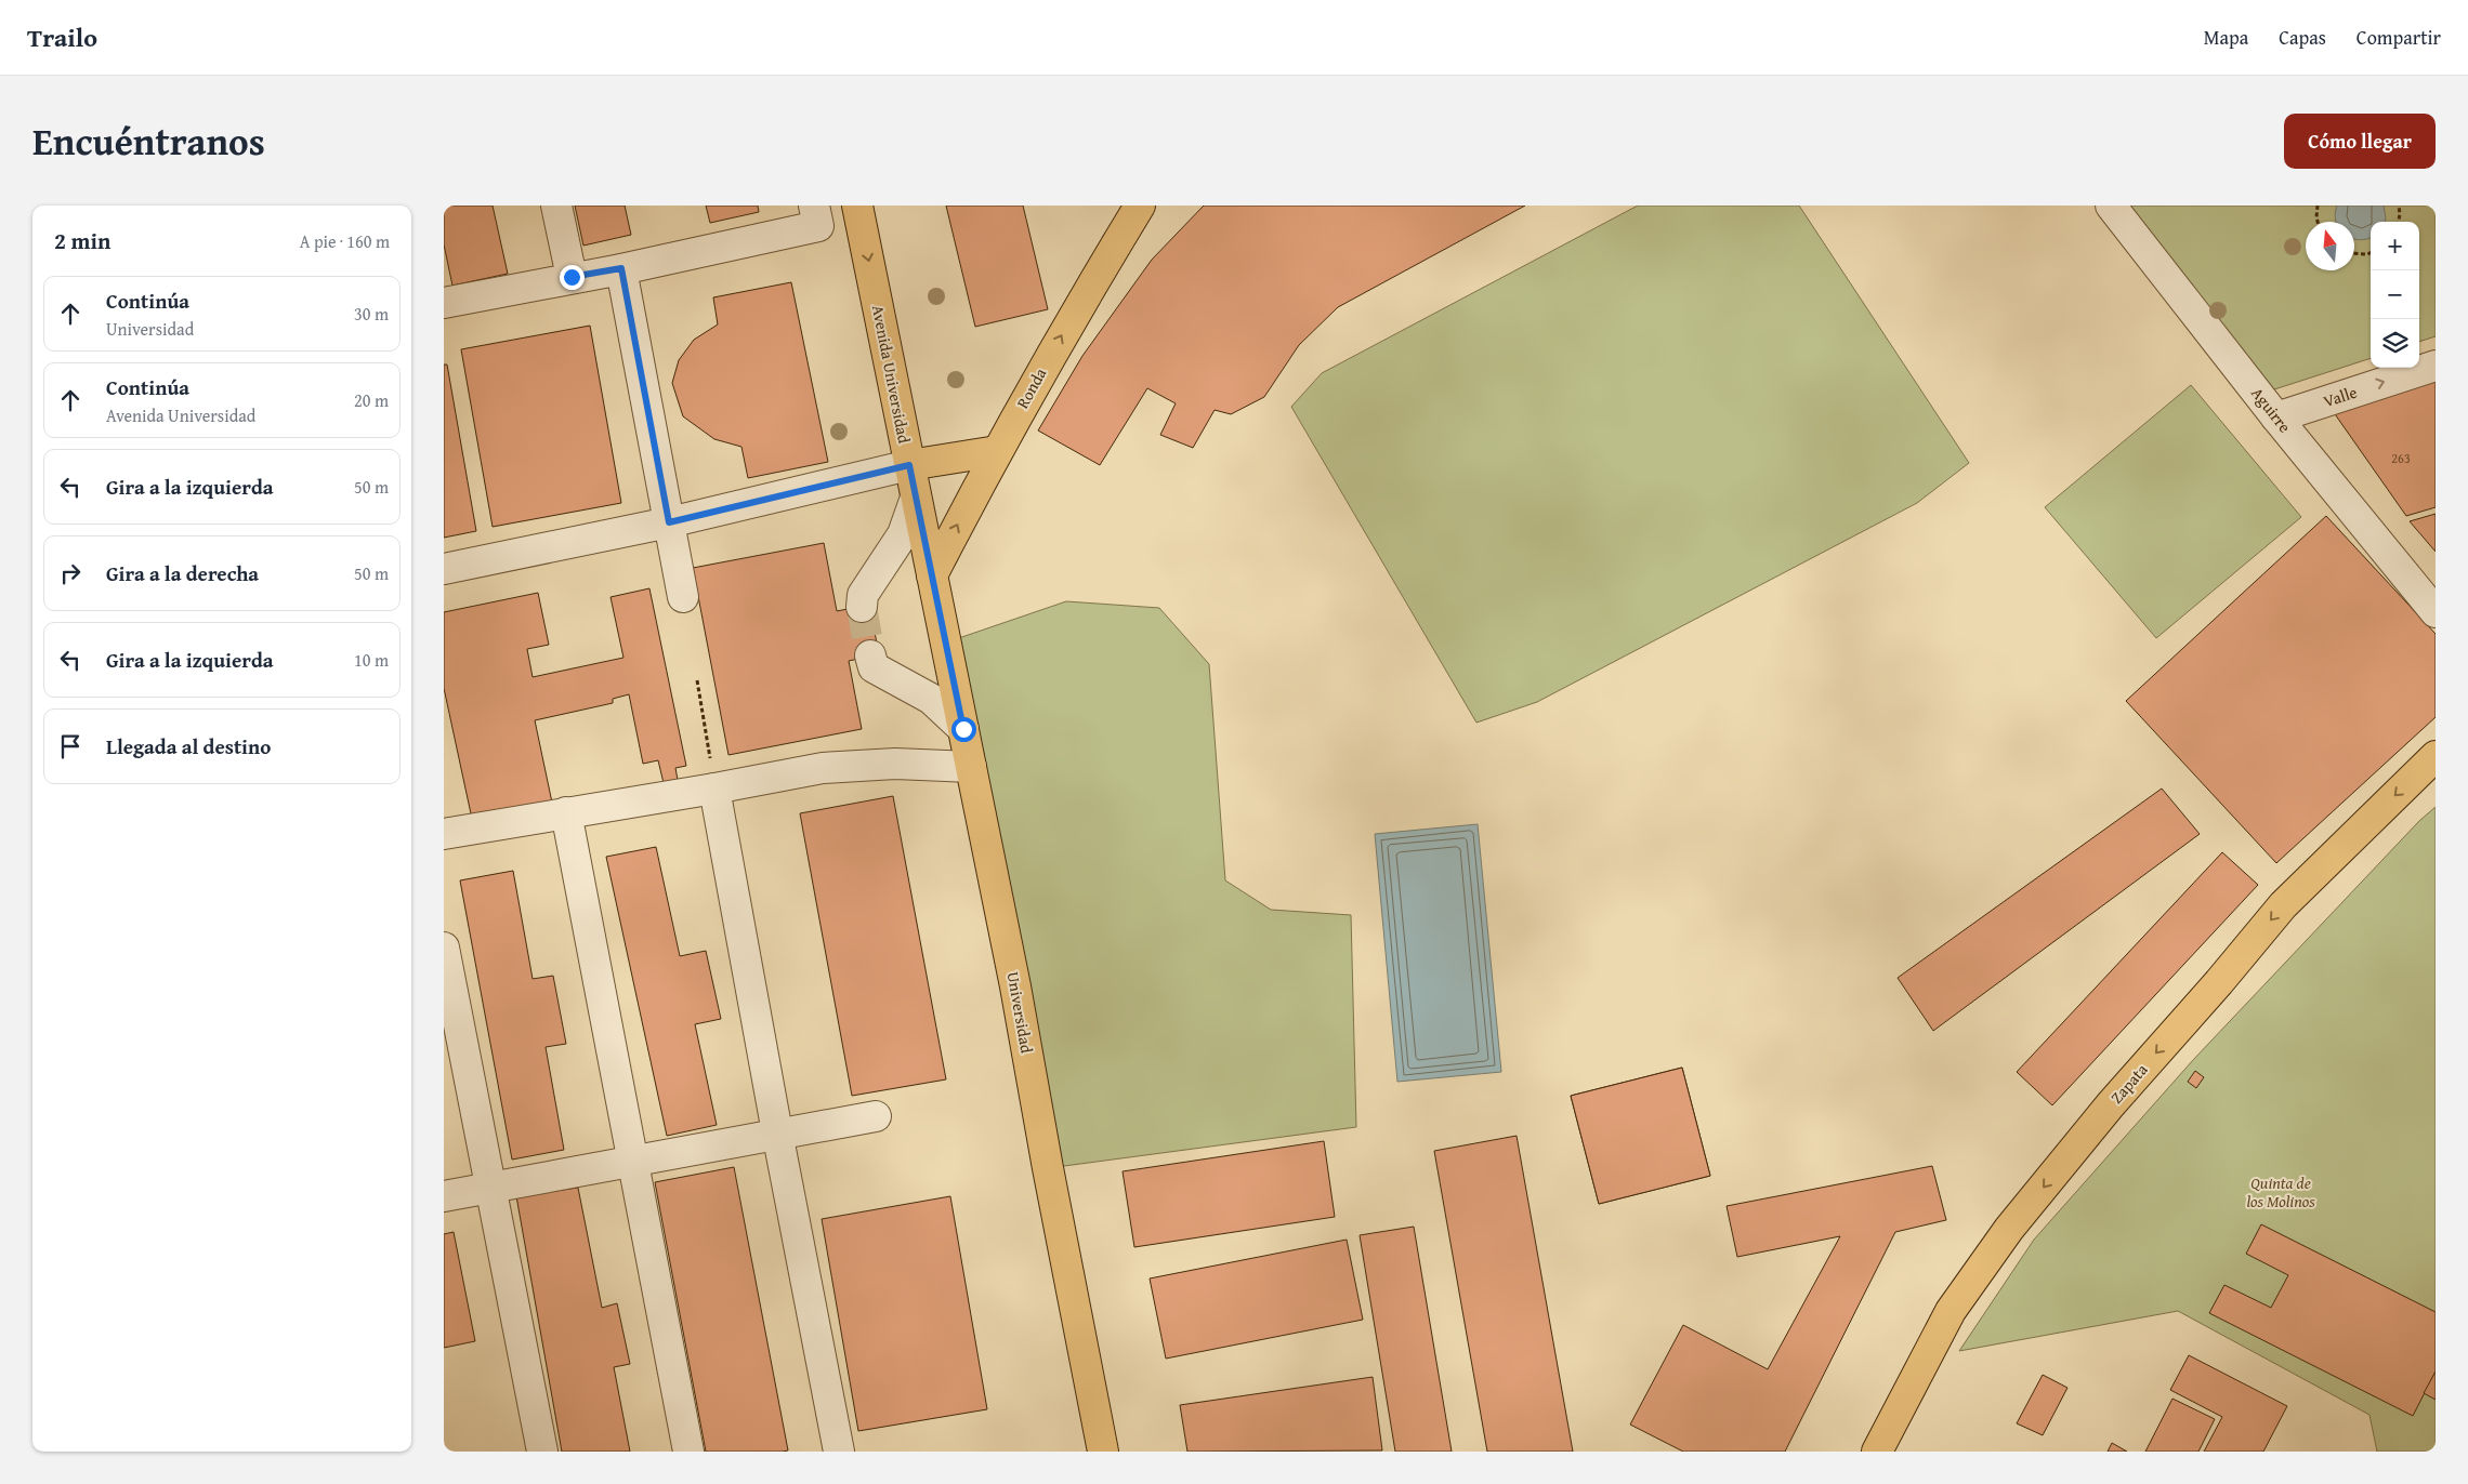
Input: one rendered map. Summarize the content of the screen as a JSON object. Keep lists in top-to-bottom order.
{
  "streets": {
    "main road": [
      "Avenida Universidad",
      "Ronda",
      "Universidad",
      "Zapata"
    ],
    "street": ["Valle", "Aguirre"]
  },
  "crossings": [
    ["Avenida Universidad", "Ronda"],
    ["Avenida Universidad", "Universidad"],
    ["Ronda", "Universidad"],
    ["Valle", "Aguirre"]
  ],
  "one_way": [
    "Avenida Universidad",
    "Ronda",
    "Valle",
    "Zapata"
  ],
  "parks": ["Quinta de los Molinos"],
  "house_numbers": ["263"],
  "north": "top",
  "page": {
    "header": "Trailo",
    "nav": ["Mapa", "Capas", "Compartir"],
    "title": "Encuéntranos",
    "buttons": "Cómo llegar",
    "heading": ["2 min", "A pie · 160 m"],
    "map_buttons": ["+", "−"],
    "list": [
      ["Continúa", "Universidad", "30 m"],
      ["Continúa", "Avenida Universidad", "20 m"],
      ["Gira a la izquierda", "50 m"],
      ["Gira a la derecha", "50 m"],
      ["Gira a la izquierda", "10 m"],
      "Llegada al destino"
    ]
  }
}
